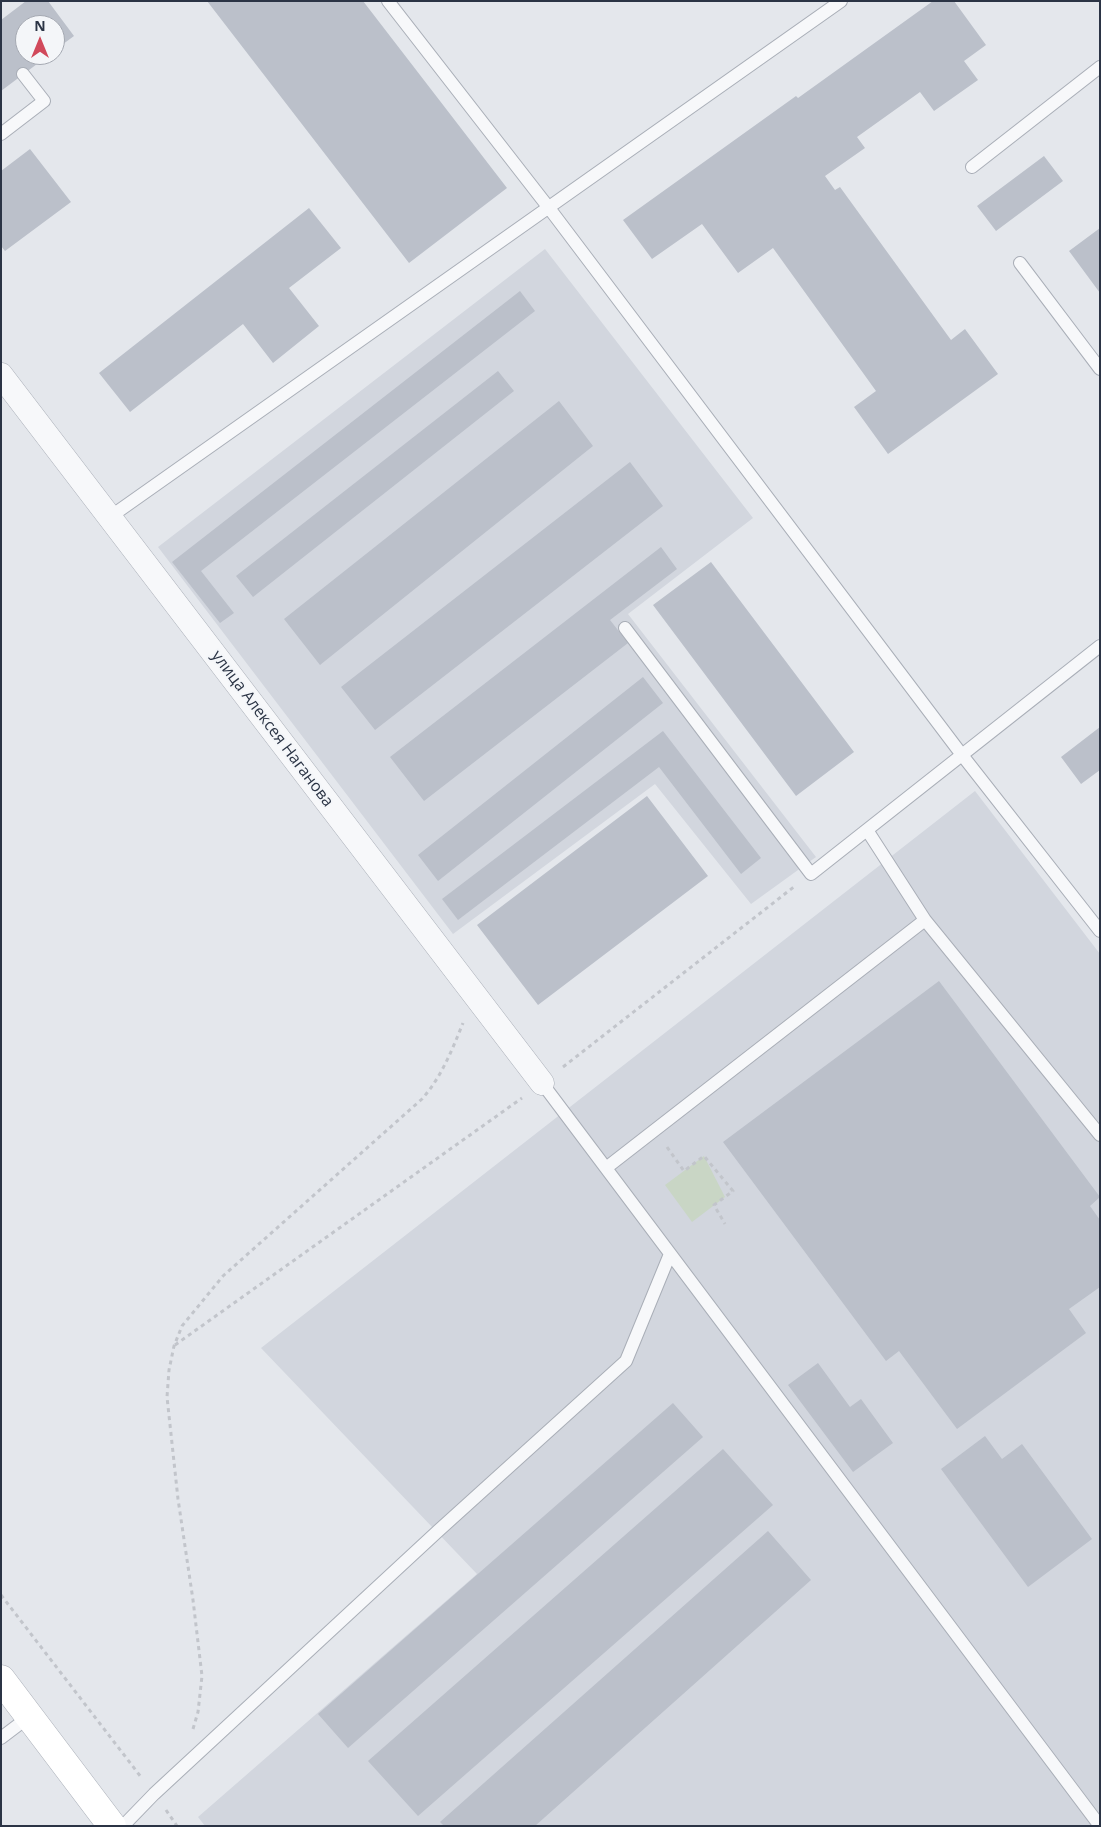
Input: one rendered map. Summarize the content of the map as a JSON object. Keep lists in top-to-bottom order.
{
  "streets": {
    "street": ["улица Алексея Наганова"]
  },
  "north": "top"
}
